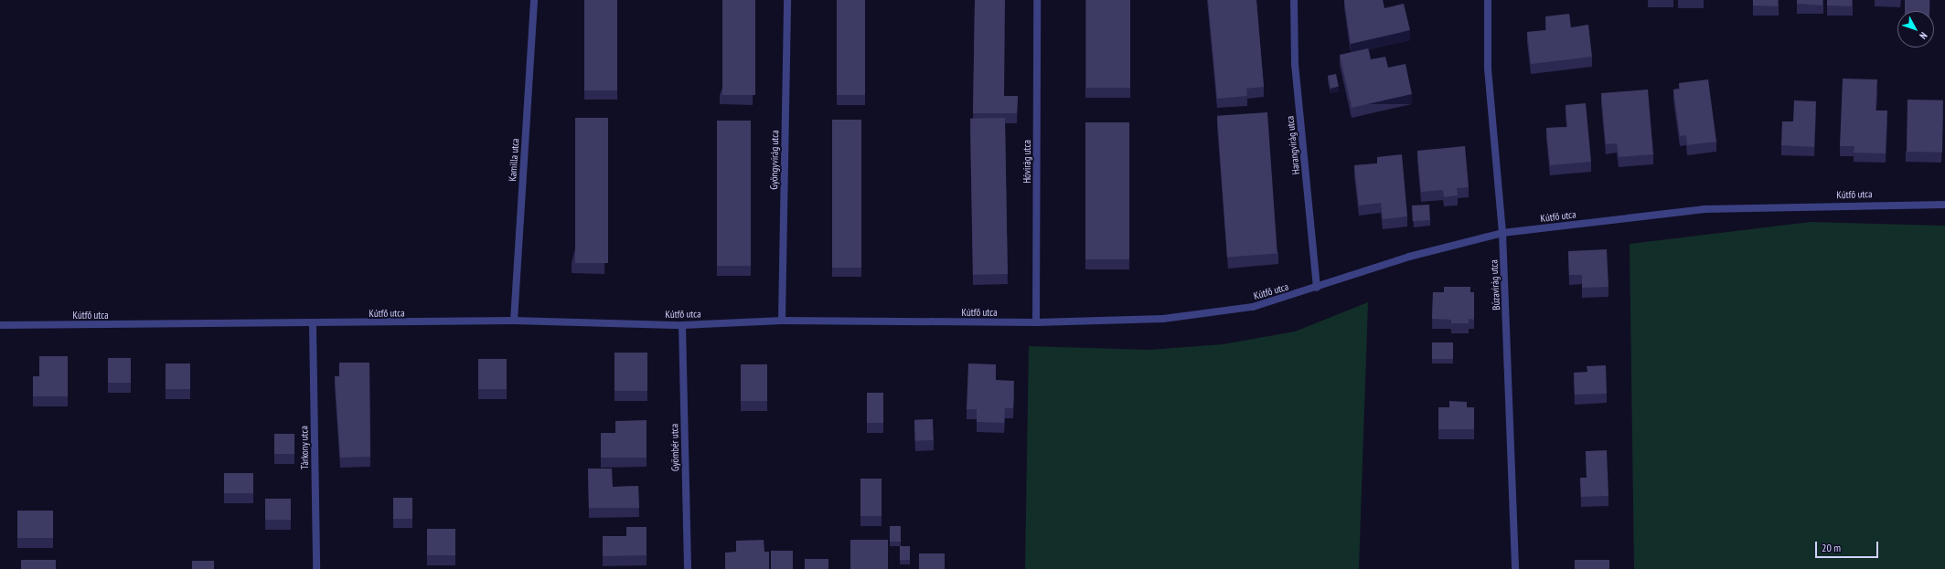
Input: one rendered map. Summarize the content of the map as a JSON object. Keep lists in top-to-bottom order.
{
  "streets": {
    "street": [
      "Harangvirág utca",
      "Kamilla utca",
      "Gyöngyvirág utca",
      "Hóvirág utca",
      "Kútfő utca",
      "Búzavirág utca",
      "Tárkony utca",
      "Gyömbér utca"
    ]
  },
  "crossings": [
    ["Harangvirág utca", "Kútfő utca"],
    ["Kamilla utca", "Kútfő utca"],
    ["Gyöngyvirág utca", "Kútfő utca"],
    ["Hóvirág utca", "Kútfő utca"],
    ["Kútfő utca", "Búzavirág utca"],
    ["Kútfő utca", "Tárkony utca"],
    ["Kútfő utca", "Gyömbér utca"]
  ],
  "scale_bar": "20 m",
  "north": "bottom right"
}
